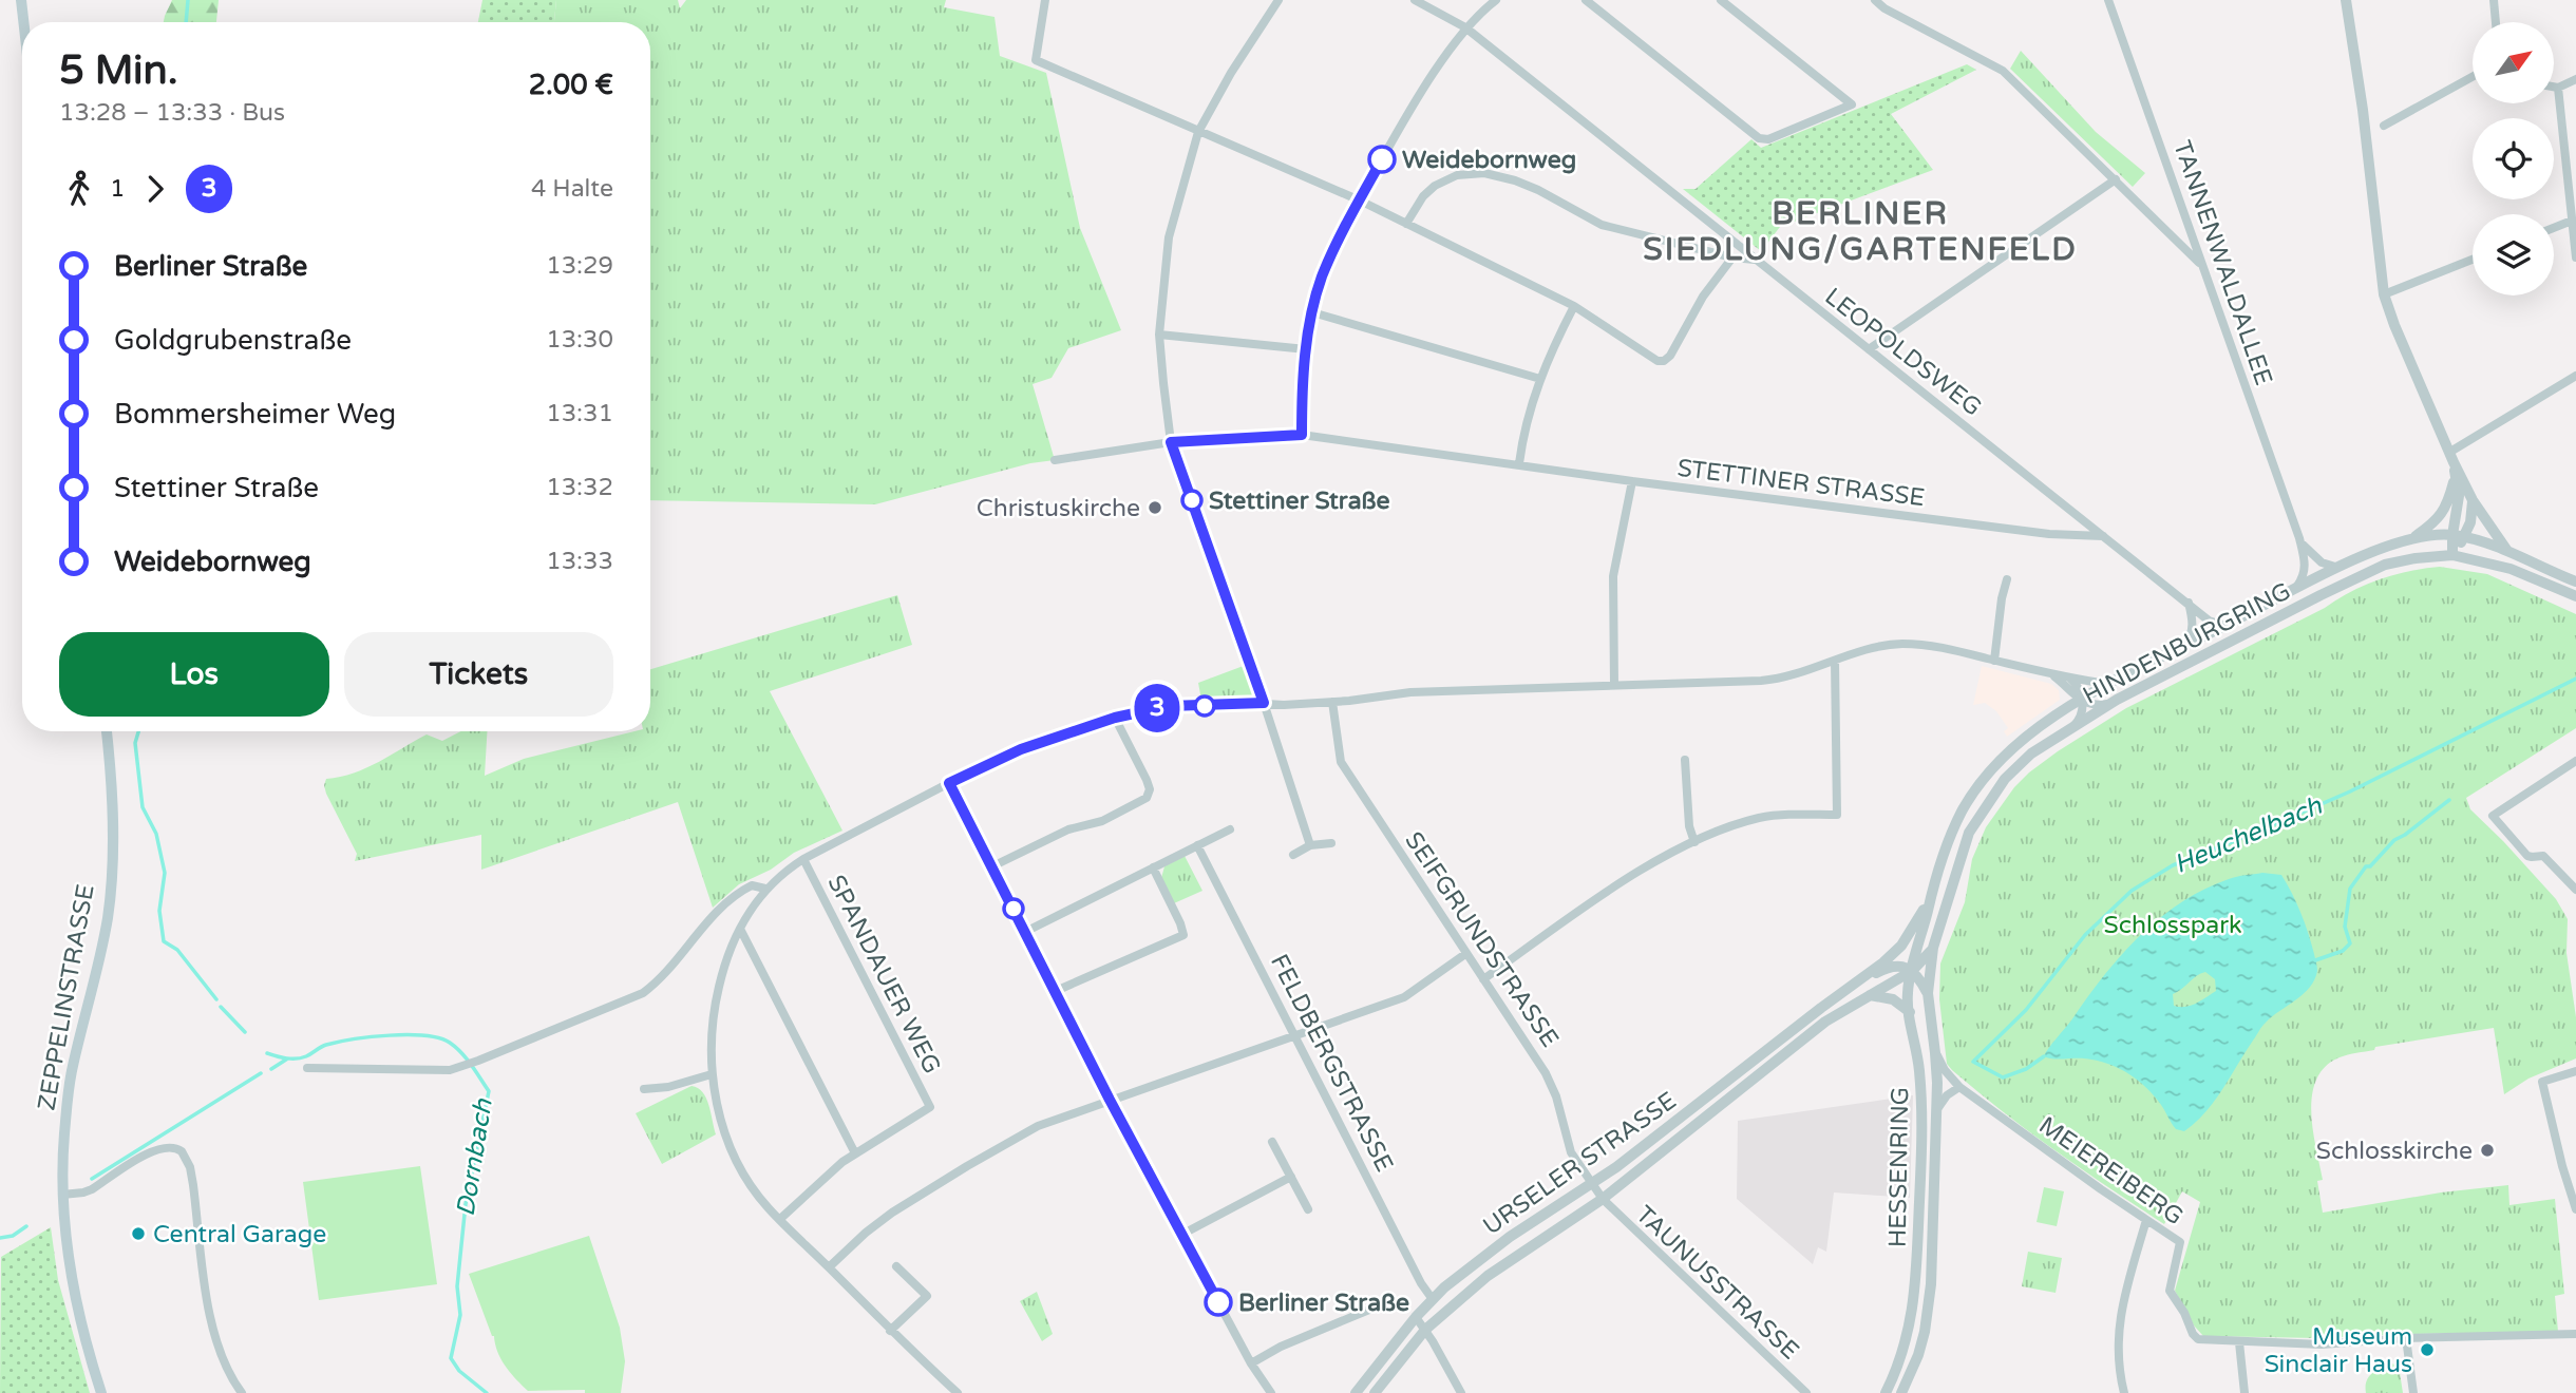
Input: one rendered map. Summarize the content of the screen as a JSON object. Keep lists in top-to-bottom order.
{
  "streets": {
    "main road": ["ZEPPELINSTRASSE"],
    "street": [
      "TANNENWALDALLEE",
      "LEOPOLDSWEG",
      "STETTINER STRASSE",
      "HINDENBURGRING",
      "SEIFGRUNDSTRASSE",
      "SPANDAUER WEG",
      "FELDBERGSTRASSE",
      "URSELER STRASSE",
      "HESSENRING",
      "MEIEREIBERG",
      "TAUNUSSTRASSE"
    ]
  },
  "crossings": [
    ["TANNENWALDALLEE", "HINDENBURGRING"],
    ["LEOPOLDSWEG", "STETTINER STRASSE"],
    ["LEOPOLDSWEG", "HINDENBURGRING"],
    ["HINDENBURGRING", "URSELER STRASSE"],
    ["HINDENBURGRING", "HESSENRING"],
    ["SEIFGRUNDSTRASSE", "URSELER STRASSE"],
    ["SEIFGRUNDSTRASSE", "TAUNUSSTRASSE"],
    ["FELDBERGSTRASSE", "URSELER STRASSE"],
    ["URSELER STRASSE", "HESSENRING"],
    ["URSELER STRASSE", "TAUNUSSTRASSE"],
    ["HESSENRING", "MEIEREIBERG"]
  ],
  "districts": ["BERLINER SIEDLUNG/GARTENFELD"],
  "water": ["Heuchelbach", "Dornbach"],
  "parks": ["Schlosspark"],
  "places": [
    "Weidebornweg",
    "Stettiner Straße",
    "Christuskirche",
    "Schlosskirche",
    "Central Garage",
    "Berliner Straße",
    "Museum Sinclair Haus"
  ],
  "lines": ["bus line 3"],
  "north": "top right",
  "page": {
    "on_map": "3",
    "heading": ["5 Min.", "13:28 – 13:33 · Bus", "2.00 €"],
    "legs": ["1", "3", "4 Halte"],
    "list": [
      {
        "name": "Berliner Straße",
        "value": "13:29"
      },
      {
        "name": "Goldgrubenstraße",
        "value": "13:30"
      },
      {
        "name": "Bommersheimer Weg",
        "value": "13:31"
      },
      {
        "name": "Stettiner Straße",
        "value": "13:32"
      },
      {
        "name": "Weidebornweg",
        "value": "13:33"
      }
    ],
    "buttons": ["Los", "Tickets"]
  }
}
